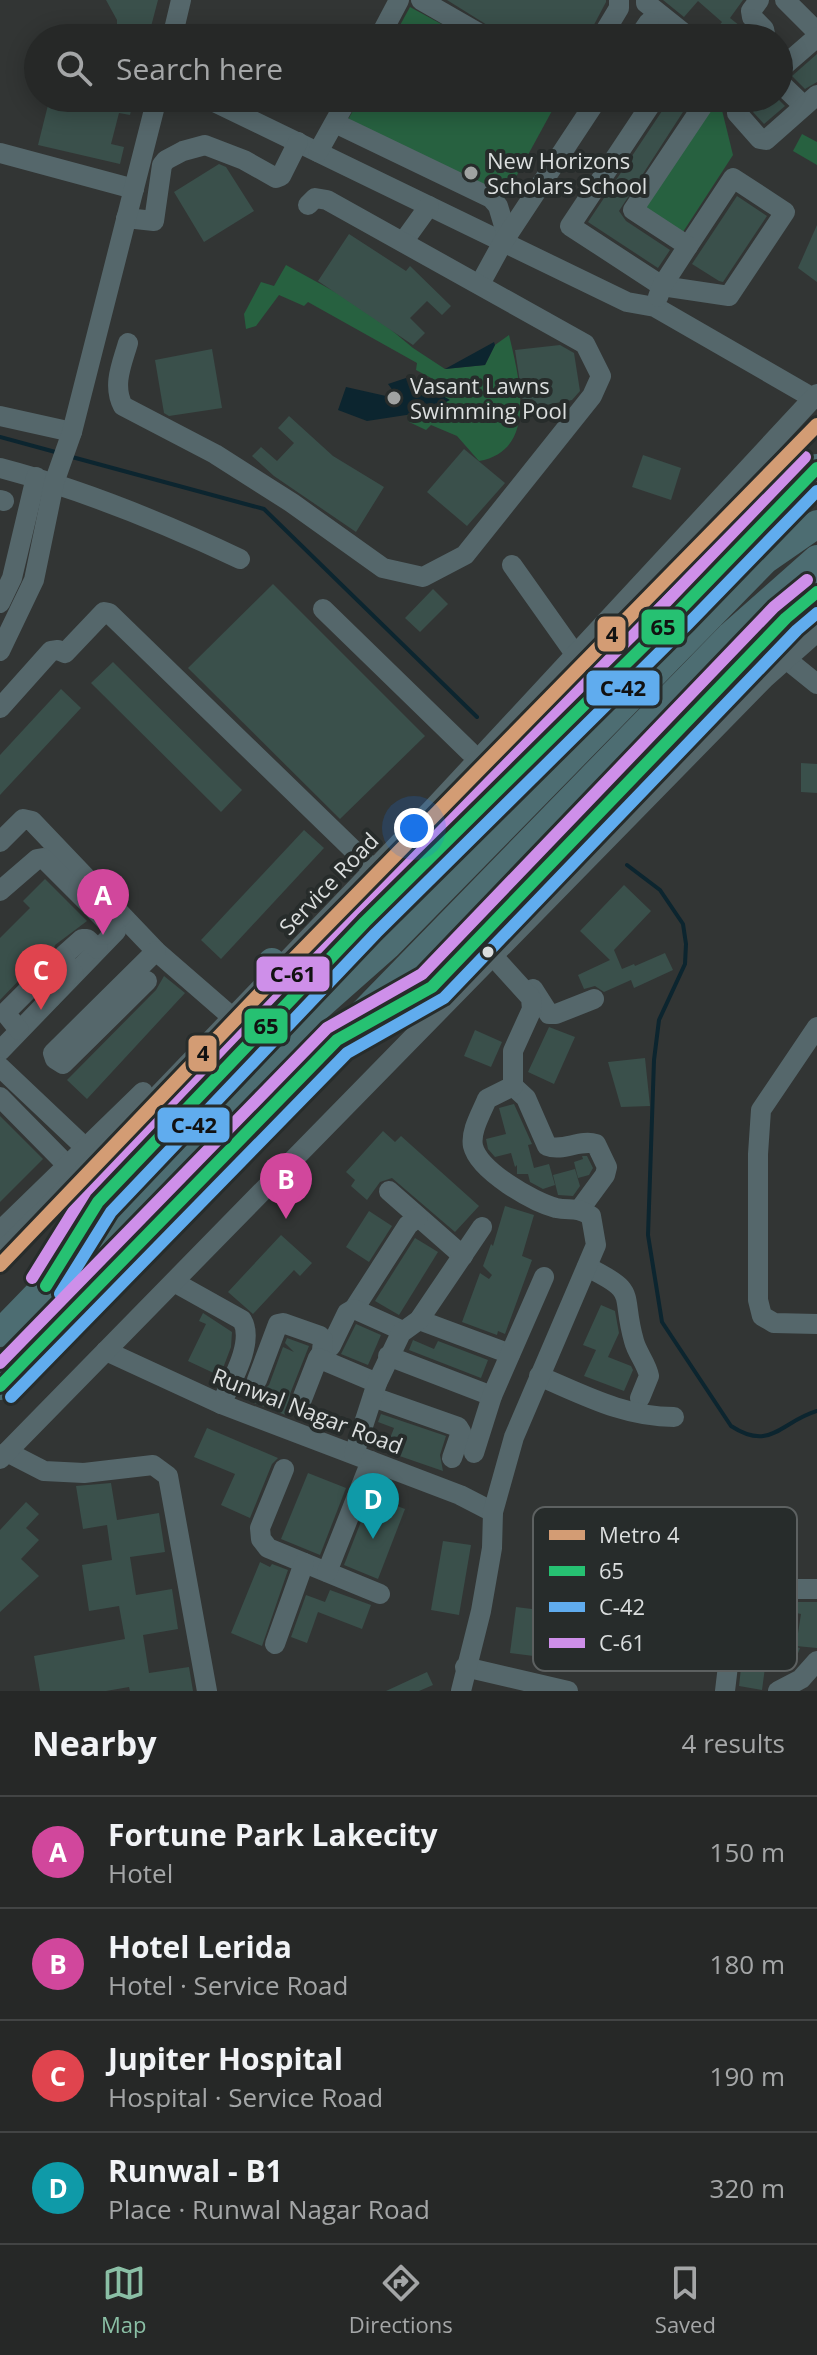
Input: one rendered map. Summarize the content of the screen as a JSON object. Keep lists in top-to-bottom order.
{
  "streets": {
    "street": ["Service Road", "Runwal Nagar Road"]
  },
  "places": ["New Horizons Scholars School", "Vasant Lawns Swimming Pool"],
  "lines": [
    "metro line 4",
    "transit line C-61",
    "transit line 65",
    "transit line C-42"
  ],
  "legend": [
    "Metro 4",
    "65",
    "C-42",
    "C-61"
  ],
  "page": {
    "search": "Search here",
    "pins": [
      "A",
      "C",
      "B",
      "D"
    ],
    "heading": ["Nearby", "4 results"],
    "list": [
      {
        "mark": "A",
        "name": "Fortune Park Lakecity",
        "note": "Hotel",
        "value": "150 m"
      },
      {
        "mark": "B",
        "name": "Hotel Lerida",
        "note": "Hotel · Service Road",
        "value": "180 m"
      },
      {
        "mark": "C",
        "name": "Jupiter Hospital",
        "note": "Hospital · Service Road",
        "value": "190 m"
      },
      {
        "mark": "D",
        "name": "Runwal - B1",
        "note": "Place · Runwal Nagar Road",
        "value": "320 m"
      }
    ],
    "nav": ["Map", "Directions", "Saved"]
  }
}
